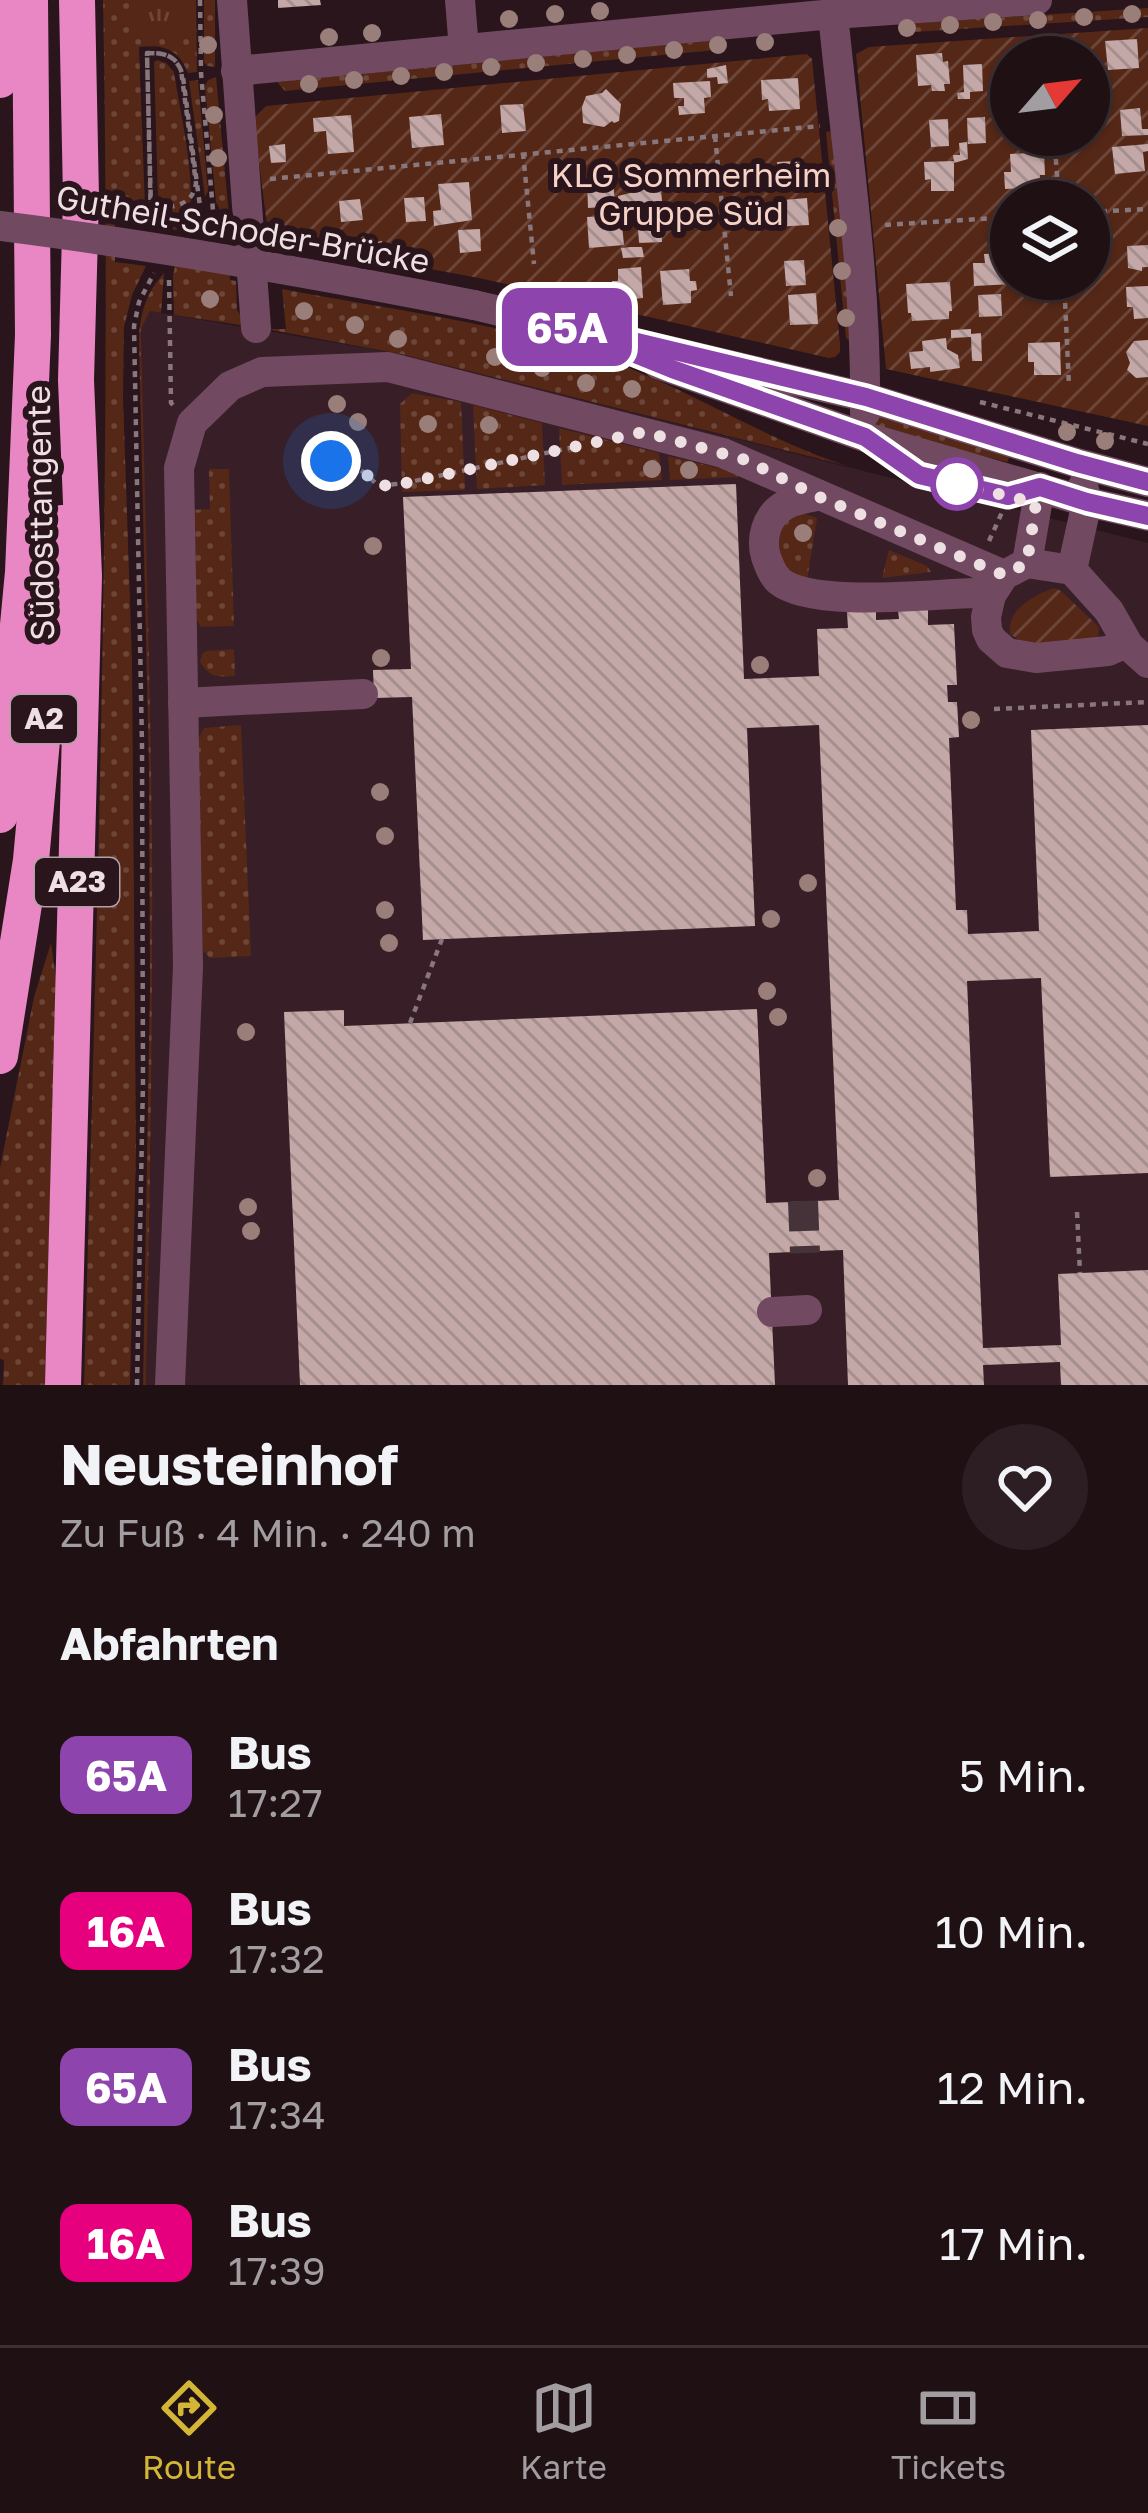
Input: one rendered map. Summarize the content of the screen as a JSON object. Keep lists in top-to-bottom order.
{
  "streets": {
    "highway": ["Südosttangente", "A2", "A23"],
    "street": ["Gutheil-Schoder-Brücke"]
  },
  "crossings": [
    ["Südosttangente", "A2"]
  ],
  "parks": ["KLG Sommerheim Gruppe Süd"],
  "lines": ["bus line 65A"],
  "north": "top right",
  "page": {
    "on_map": "65A",
    "heading": [
      ["Neusteinhof", "Zu Fuß · 4 Min. · 240 m"],
      "Abfahrten"
    ],
    "list": [
      {
        "mark": "65A",
        "name": "Bus",
        "note": "17:27",
        "value": "5 Min."
      },
      {
        "mark": "16A",
        "name": "Bus",
        "note": "17:32",
        "value": "10 Min."
      },
      {
        "mark": "65A",
        "name": "Bus",
        "note": "17:34",
        "value": "12 Min."
      },
      {
        "mark": "16A",
        "name": "Bus",
        "note": "17:39",
        "value": "17 Min."
      }
    ],
    "tabs": ["Route", "Karte", "Tickets"]
  }
}
